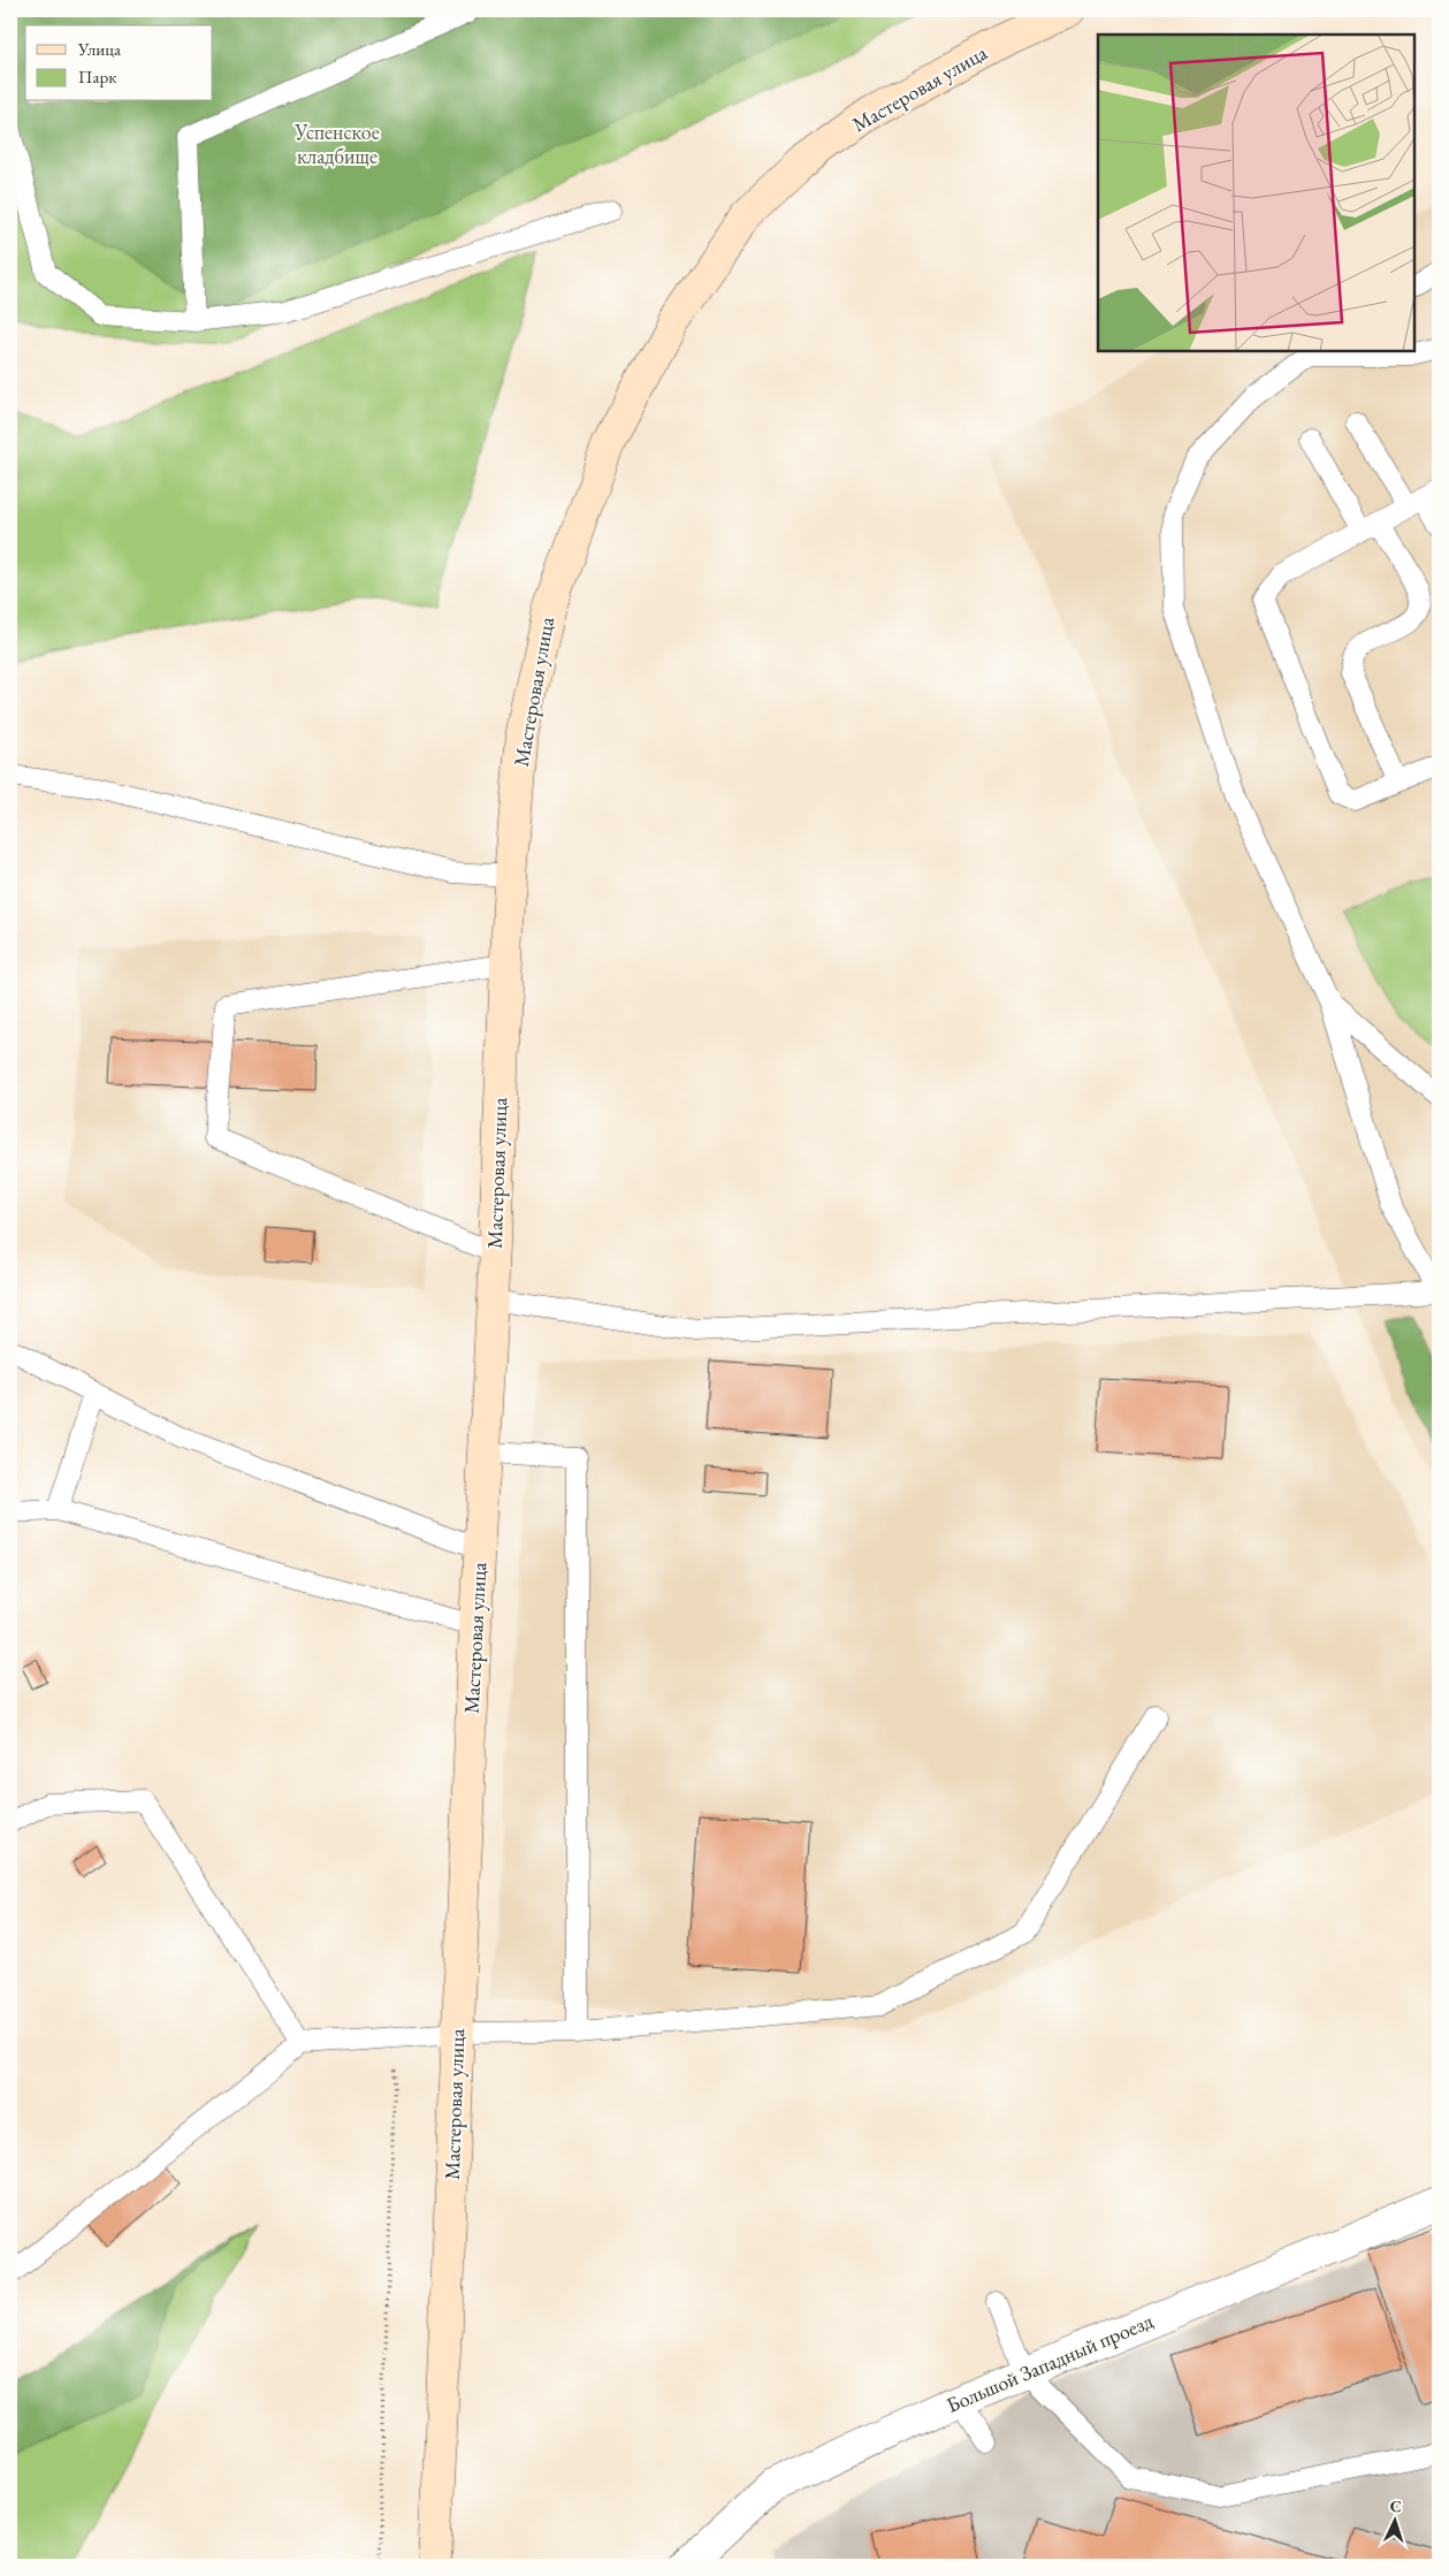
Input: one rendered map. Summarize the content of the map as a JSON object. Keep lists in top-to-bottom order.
{
  "streets": {
    "main road": ["Мастеровая улица"],
    "street": ["Большой Западный проезд"]
  },
  "parks": ["Успенское кладбище"],
  "legend": ["Улица", "Парк"],
  "north": "top"
}
